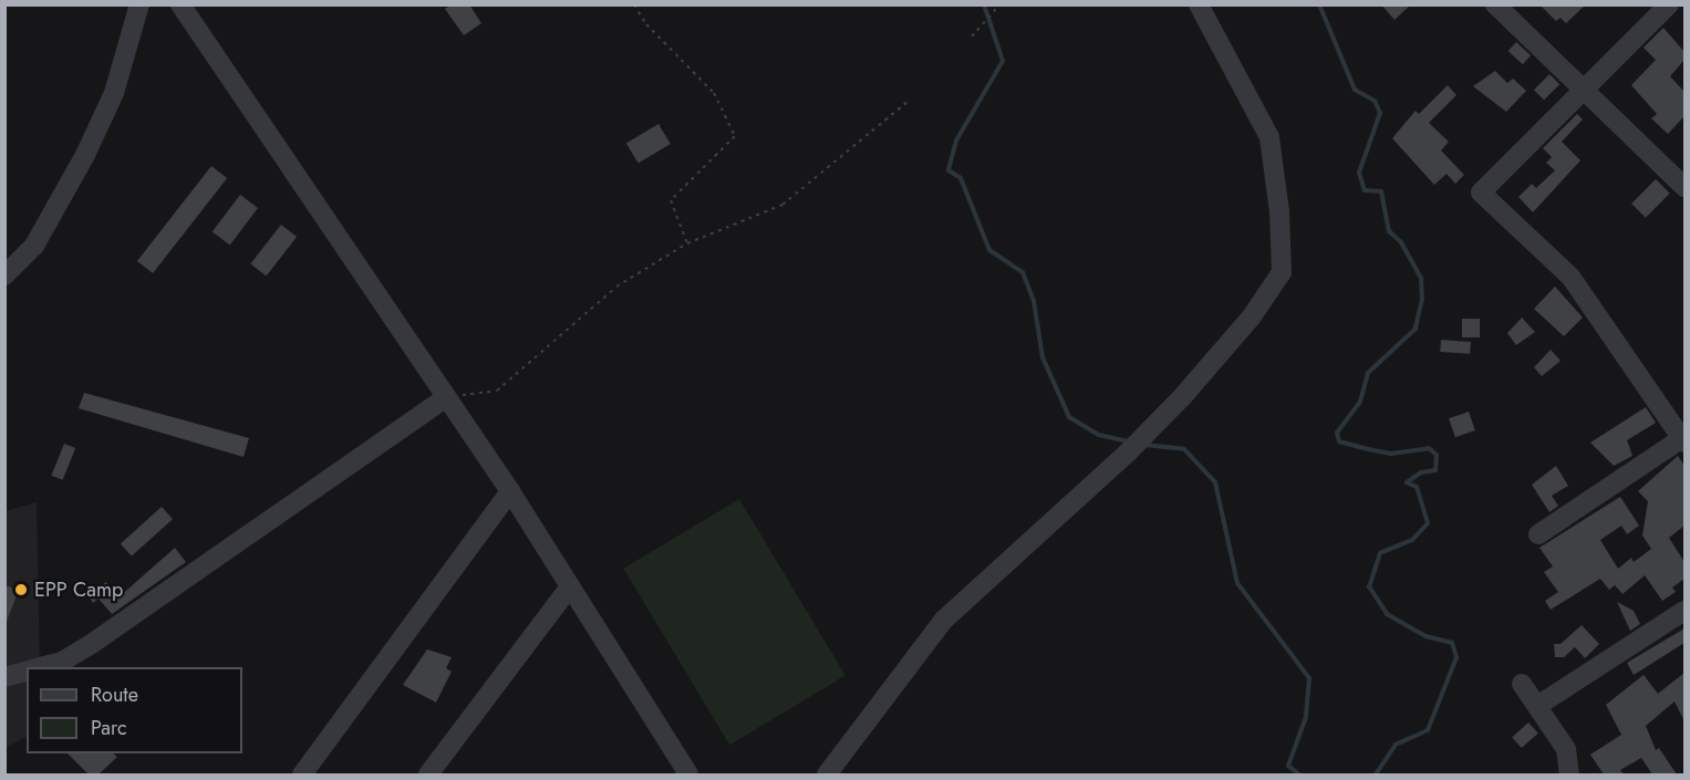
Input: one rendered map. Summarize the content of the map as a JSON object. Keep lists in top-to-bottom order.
{
  "places": ["EPP Camp"],
  "legend": ["Route", "Parc"]
}
